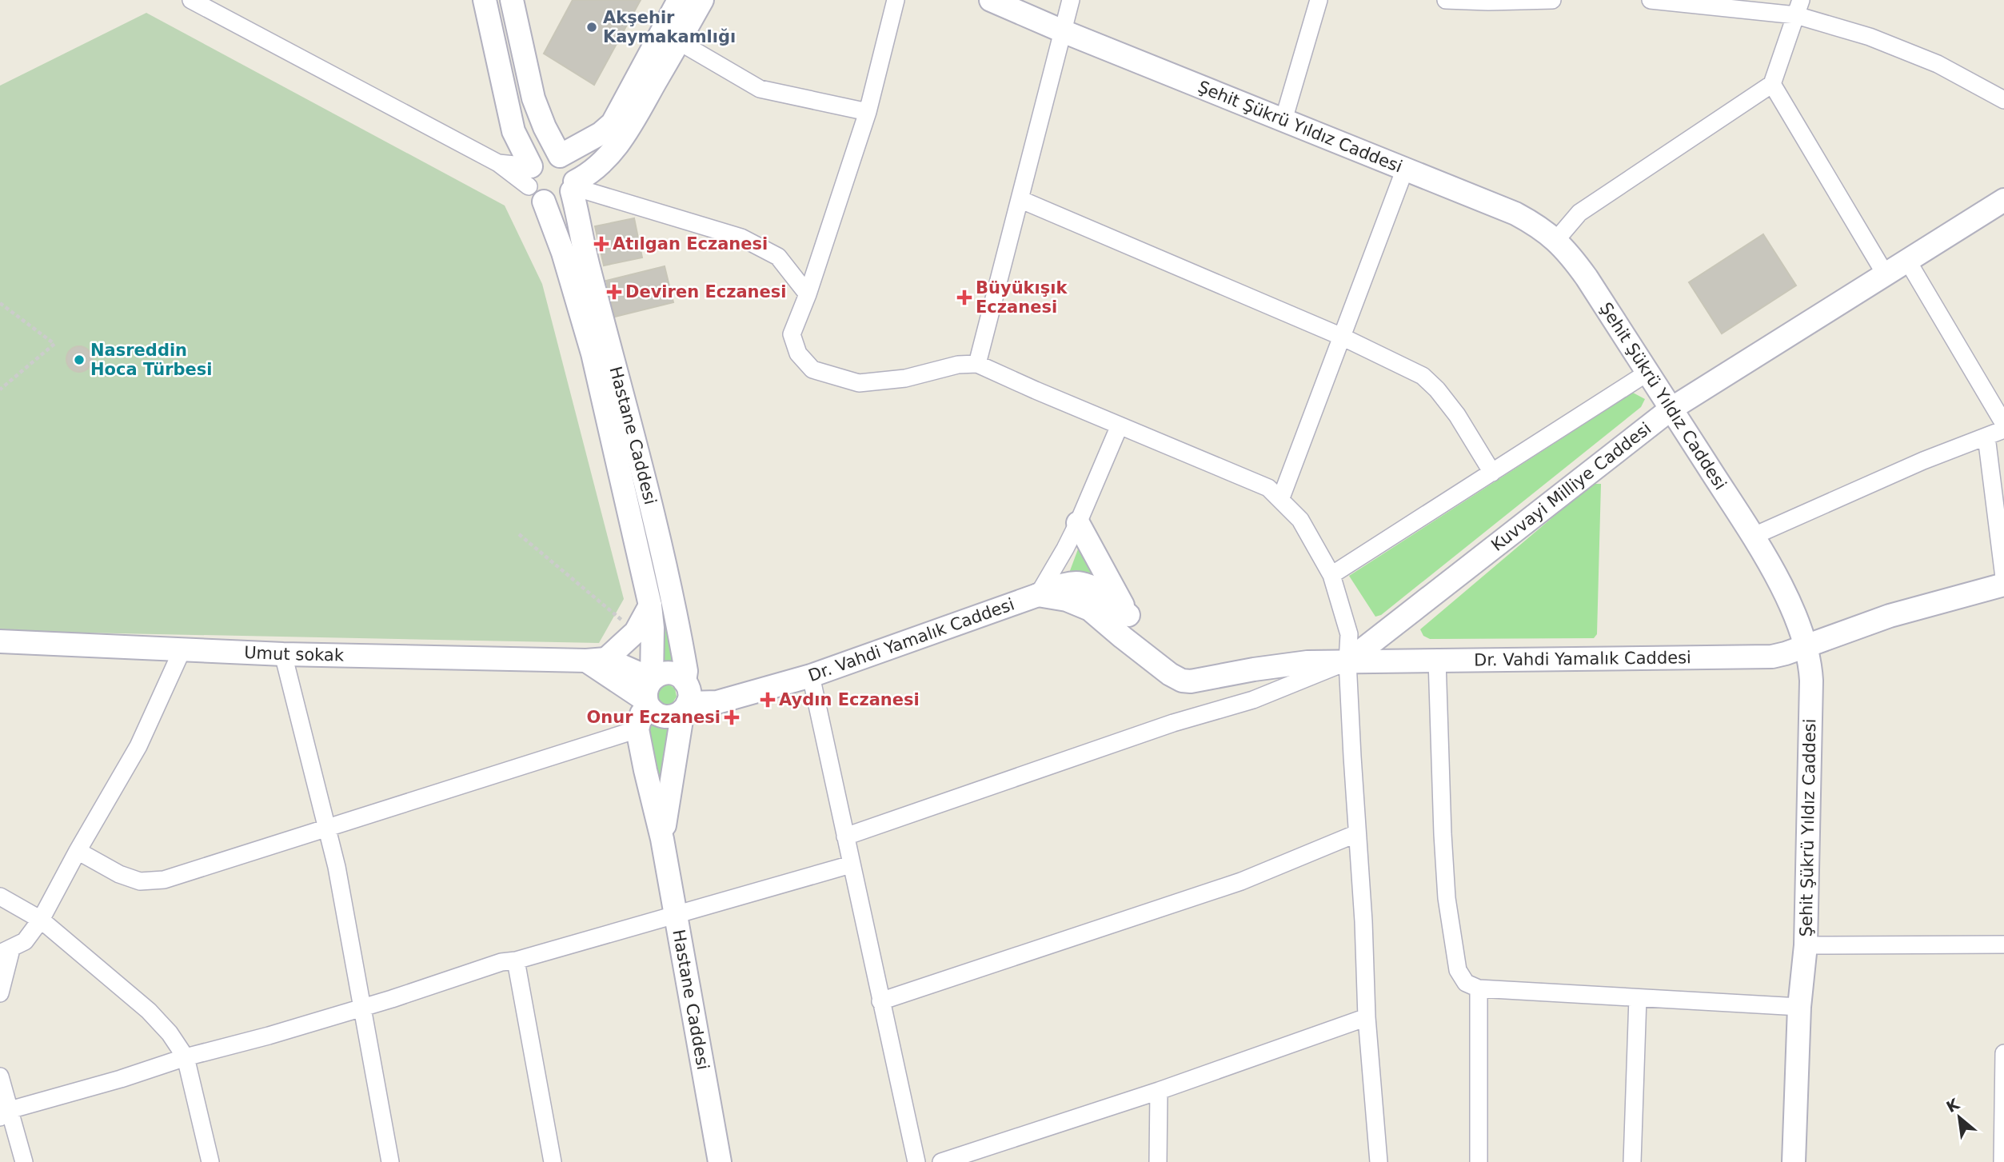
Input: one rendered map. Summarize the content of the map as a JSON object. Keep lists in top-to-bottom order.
{
  "streets": {
    "street": [
      "Şehit Şükrü Yıldız Caddesi",
      "Hastane Caddesi",
      "Kuvvayi Milliye Caddesi",
      "Dr. Vahdi Yamalık Caddesi",
      "Umut sokak"
    ]
  },
  "crossings": [
    ["Şehit Şükrü Yıldız Caddesi", "Kuvvayi Milliye Caddesi"],
    ["Şehit Şükrü Yıldız Caddesi", "Dr. Vahdi Yamalık Caddesi"],
    ["Hastane Caddesi", "Dr. Vahdi Yamalık Caddesi"],
    ["Kuvvayi Milliye Caddesi", "Dr. Vahdi Yamalık Caddesi"]
  ],
  "places": {
    "other": ["Akşehir Kaymakamlığı", "Nasreddin Hoca Türbesi"],
    "health": [
      "Atılgan Eczanesi",
      "Deviren Eczanesi",
      "Büyükışık Eczanesi",
      "Aydın Eczanesi",
      "Onur Eczanesi"
    ]
  },
  "north": "top left"
}
